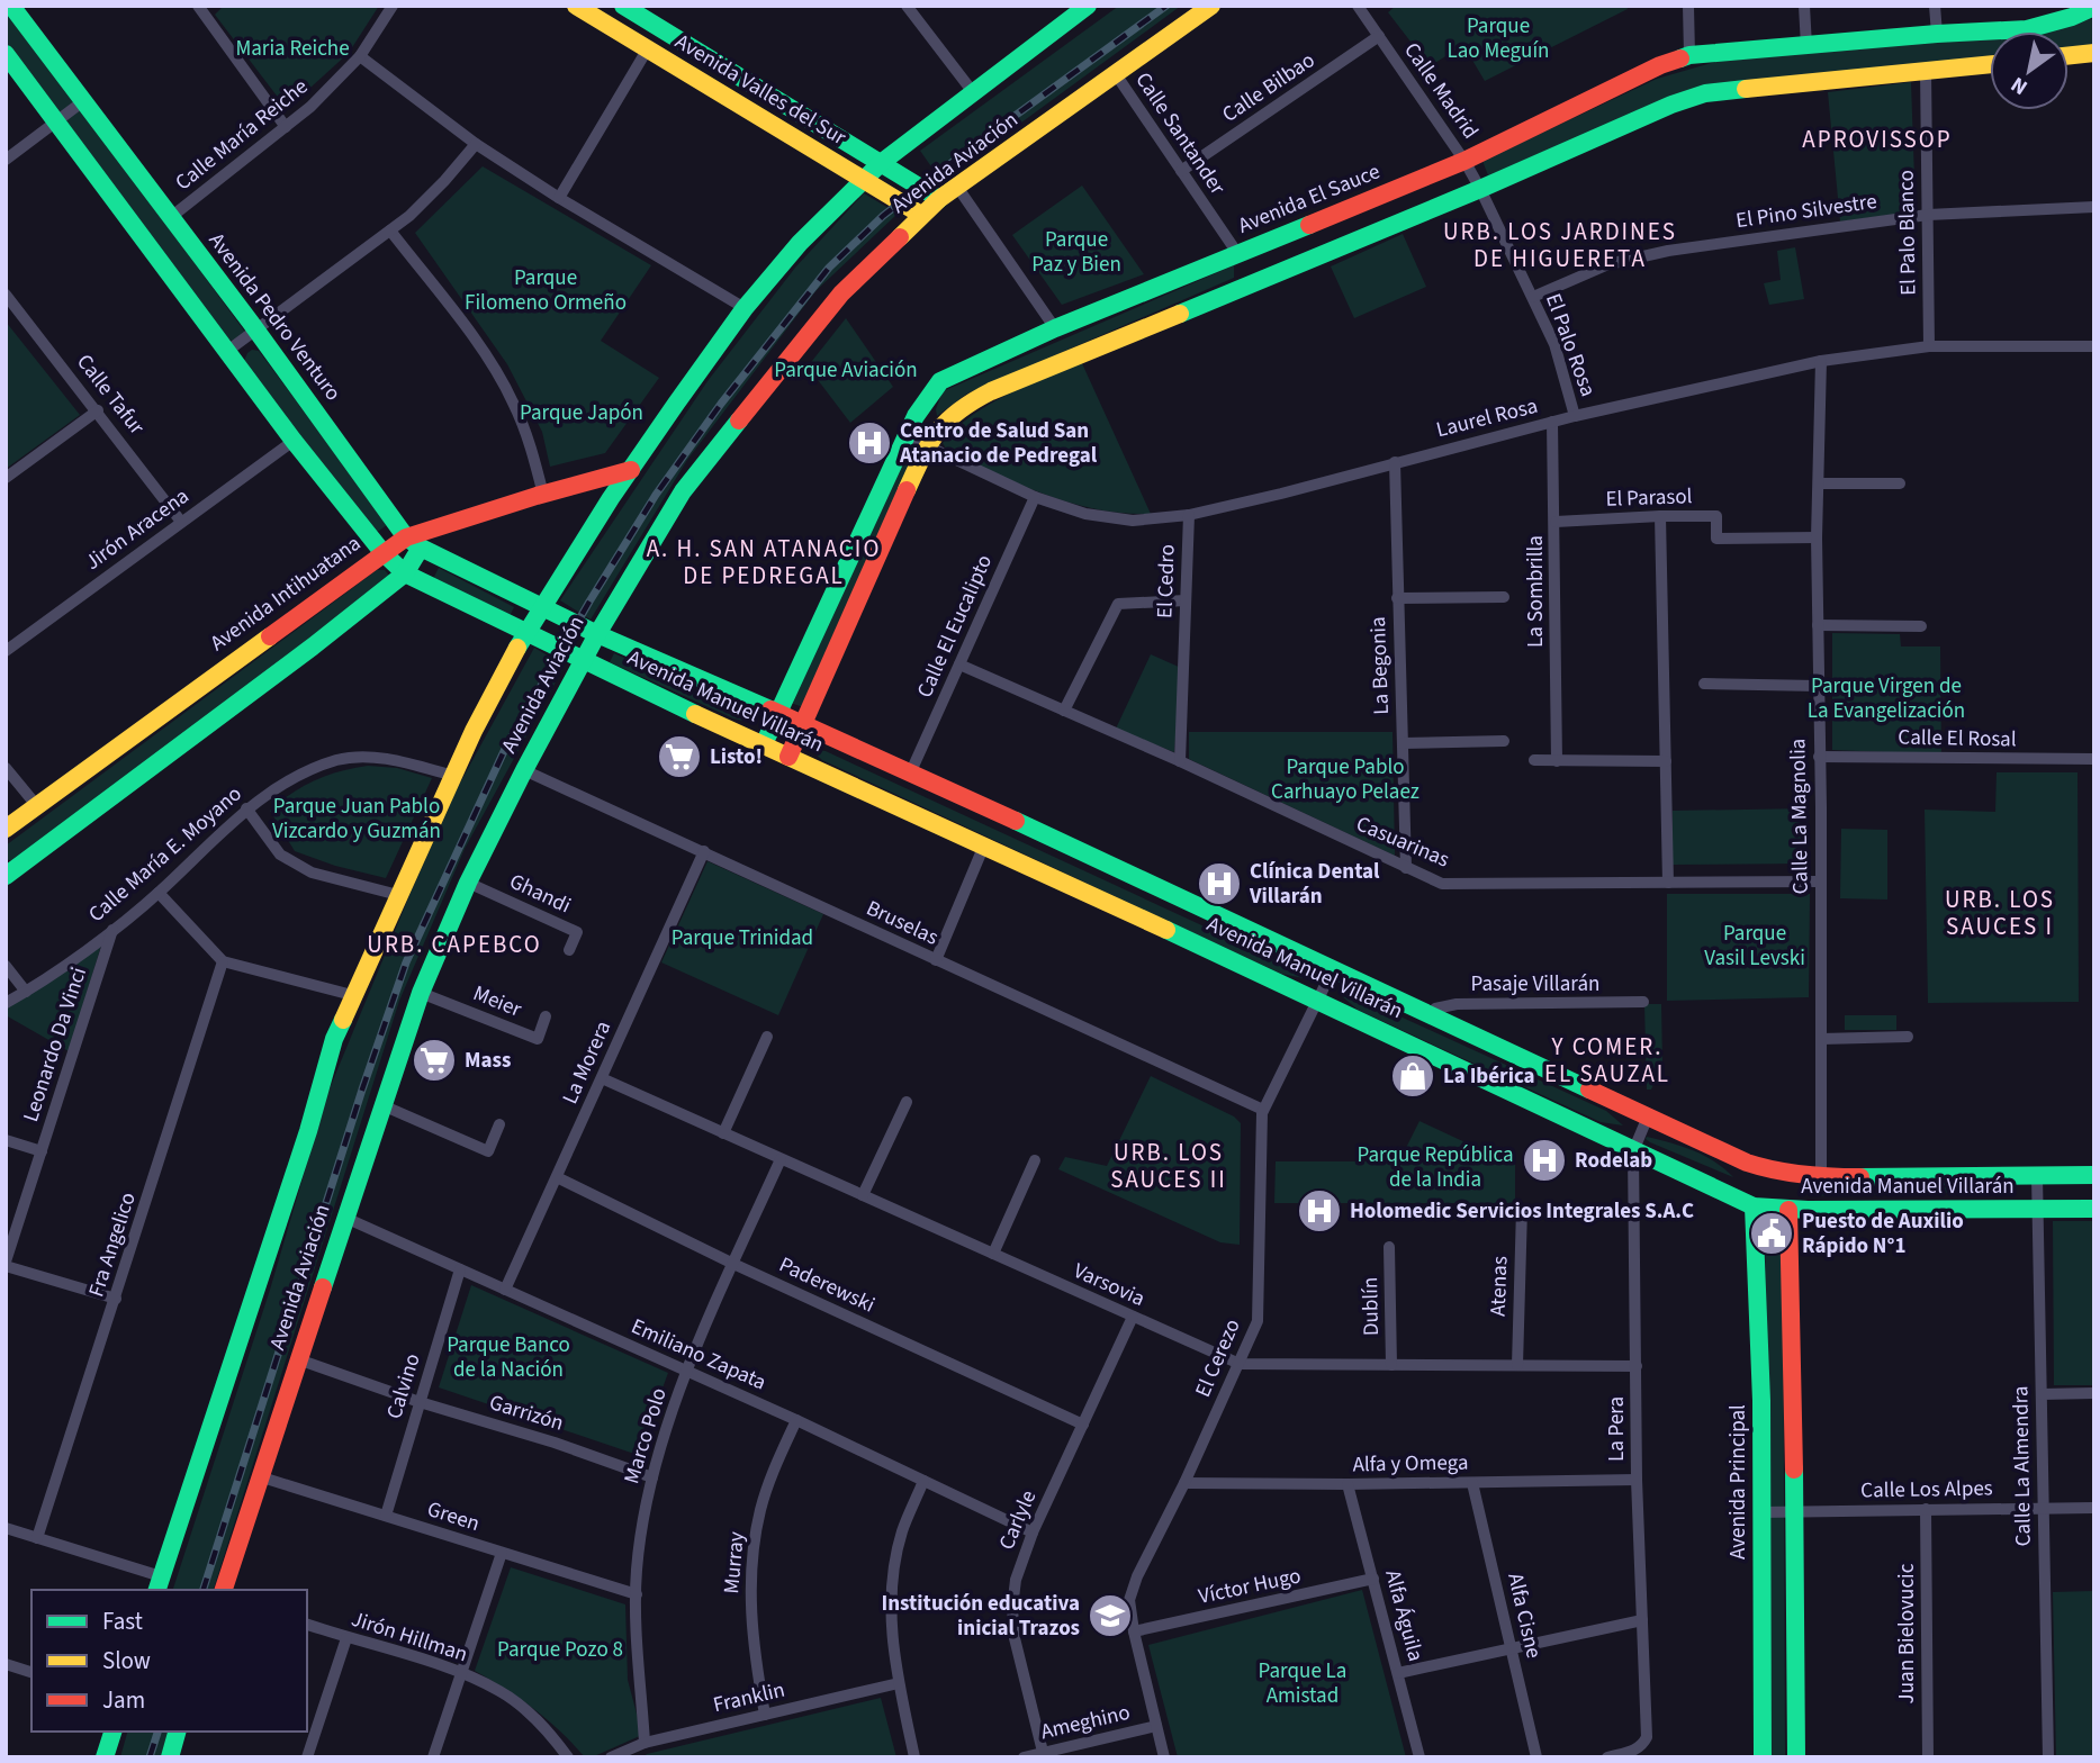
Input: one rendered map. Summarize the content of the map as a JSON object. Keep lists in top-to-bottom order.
{
  "streets": {
    "main road": [
      "Avenida Valles del Sur",
      "Avenida Aviación",
      "Avenida El Sauce",
      "Avenida Pedro Venturo",
      "Avenida Intihuatana",
      "Avenida Manuel Villarán",
      "Avenida Principal"
    ],
    "street": [
      "Calle Bilbao",
      "Calle Madrid",
      "Calle Santander",
      "Calle María Reiche",
      "El Pino Silvestre",
      "El Palo Blanco",
      "El Palo Rosa",
      "Calle Tafur",
      "Laurel Rosa",
      "El Parasol",
      "Jirón Aracena",
      "El Cedro",
      "La Sombrilla",
      "Calle El Eucalipto",
      "La Begonia",
      "Calle El Rosal",
      "Calle La Magnolia",
      "Casuarinas",
      "Calle María E. Moyano",
      "Ghandi",
      "Bruselas",
      "Pasaje Villarán",
      "Meier",
      "Leonardo Da Vinci",
      "La Morera",
      "Fra Angelico",
      "Paderewski",
      "Varsovia",
      "Atenas",
      "Dublín",
      "Emiliano Zapata",
      "El Cerezo",
      "Calvino",
      "Garrizón",
      "La Pera",
      "Marco Polo",
      "Alfa y Omega",
      "Calle La Almendra",
      "Calle Los Alpes",
      "Green",
      "Carlyle",
      "Murray",
      "Víctor Hugo",
      "Alfa Águila",
      "Alfa Cisne",
      "Juan Bielovucic",
      "Jirón Hillman",
      "Franklin",
      "Ameghino"
    ]
  },
  "crossings": [
    ["Calle Bilbao", "Calle Madrid"],
    ["Calle Bilbao", "Calle Santander"],
    ["Avenida Valles del Sur", "Avenida Aviación"],
    ["Calle Madrid", "Avenida El Sauce"],
    ["Calle Madrid", "El Palo Rosa"],
    ["Calle Santander", "Avenida Aviación"],
    ["Calle Santander", "Avenida El Sauce"],
    ["Calle María Reiche", "Avenida Pedro Venturo"],
    ["Avenida Aviación", "Avenida Pedro Venturo"],
    ["Avenida Aviación", "Avenida Intihuatana"],
    ["Avenida Aviación", "Avenida Manuel Villarán"],
    ["Avenida Aviación", "Calle María E. Moyano"],
    ["Avenida Aviación", "Ghandi"],
    ["Avenida Aviación", "Bruselas"],
    ["Avenida Aviación", "Meier"],
    ["Avenida Aviación", "Emiliano Zapata"],
    ["Avenida Aviación", "Garrizón"],
    ["Avenida Aviación", "Green"],
    ["Avenida El Sauce", "El Palo Rosa"],
    ["Avenida El Sauce", "Laurel Rosa"],
    ["Avenida El Sauce", "Avenida Manuel Villarán"],
    ["El Pino Silvestre", "El Palo Blanco"],
    ["El Pino Silvestre", "El Palo Rosa"],
    ["El Palo Blanco", "Laurel Rosa"],
    ["Avenida Pedro Venturo", "Avenida Intihuatana"],
    ["Avenida Pedro Venturo", "Avenida Manuel Villarán"],
    ["El Palo Rosa", "Laurel Rosa"],
    ["Calle Tafur", "Jirón Aracena"],
    ["Laurel Rosa", "El Cedro"],
    ["Laurel Rosa", "La Sombrilla"],
    ["Laurel Rosa", "Calle El Eucalipto"],
    ["Laurel Rosa", "La Begonia"],
    ["Laurel Rosa", "Calle La Magnolia"],
    ["El Parasol", "La Sombrilla"],
    ["El Parasol", "Calle La Magnolia"],
    ["El Cedro", "Casuarinas"],
    ["Calle El Eucalipto", "Avenida Manuel Villarán"],
    ["Calle El Eucalipto", "Casuarinas"],
    ["La Begonia", "Casuarinas"],
    ["Avenida Manuel Villarán", "Calle La Magnolia"],
    ["Avenida Manuel Villarán", "Pasaje Villarán"],
    ["Avenida Manuel Villarán", "El Cerezo"],
    ["Avenida Manuel Villarán", "La Pera"],
    ["Avenida Manuel Villarán", "Calle La Almendra"],
    ["Avenida Manuel Villarán", "Avenida Principal"],
    ["Calle El Rosal", "Calle La Magnolia"],
    ["Calle La Magnolia", "Casuarinas"],
    ["Calle María E. Moyano", "Leonardo Da Vinci"],
    ["Bruselas", "La Morera"],
    ["Bruselas", "El Cerezo"],
    ["La Morera", "Paderewski"],
    ["La Morera", "Varsovia"],
    ["La Morera", "Emiliano Zapata"],
    ["Paderewski", "Marco Polo"],
    ["Paderewski", "Carlyle"],
    ["Varsovia", "Atenas"],
    ["Varsovia", "Dublín"],
    ["Varsovia", "El Cerezo"],
    ["Varsovia", "La Pera"],
    ["Varsovia", "Marco Polo"],
    ["Varsovia", "Carlyle"],
    ["Emiliano Zapata", "Calvino"],
    ["Emiliano Zapata", "Marco Polo"],
    ["Emiliano Zapata", "Carlyle"],
    ["Emiliano Zapata", "Murray"],
    ["El Cerezo", "Alfa y Omega"],
    ["El Cerezo", "Víctor Hugo"],
    ["El Cerezo", "Ameghino"],
    ["Calvino", "Garrizón"],
    ["Calvino", "Green"],
    ["Garrizón", "Marco Polo"],
    ["La Pera", "Alfa y Omega"],
    ["Marco Polo", "Green"],
    ["Marco Polo", "Franklin"],
    ["Alfa y Omega", "Alfa Águila"],
    ["Alfa y Omega", "Alfa Cisne"],
    ["Calle La Almendra", "Calle Los Alpes"],
    ["Avenida Principal", "Calle Los Alpes"],
    ["Calle Los Alpes", "Juan Bielovucic"],
    ["Carlyle", "Ameghino"],
    ["Murray", "Franklin"],
    ["Víctor Hugo", "Alfa Águila"]
  ],
  "districts": [
    "APROVISSOP",
    "URB. LOS JARDINES DE HIGUERETA",
    "A. H. SAN ATANACIO DE PEDREGAL",
    "URB. LOS SAUCES I",
    "URB. CAPEBCO",
    "Y COMER. EL SAUZAL",
    "URB. LOS SAUCES II"
  ],
  "parks": [
    "Parque Lao Meguín",
    "Maria Reiche",
    "Parque Paz y Bien",
    "Parque Filomeno Ormeño",
    "Parque Aviación",
    "Parque Japón",
    "Parque Virgen de La Evangelización",
    "Parque Pablo Carhuayo Pelaez",
    "Parque Juan Pablo Vizcardo y Guzmán",
    "Parque Vasil Levski",
    "Parque Trinidad",
    "Parque República de la India",
    "Parque Banco de la Nación",
    "Parque Pozo 8",
    "Parque La Amistad"
  ],
  "places": {
    "hospital": [
      "Centro de Salud San Atanacio de Pedregal",
      "Clínica Dental Villarán",
      "Rodelab",
      "Holomedic Servicios Integrales S.A.C"
    ],
    "supermarket": ["Listo!", "Mass"],
    "shop": ["La Ibérica"],
    "public building": ["Puesto de Auxilio Rápido N°1"],
    "school or university": ["Institución educativa inicial Trazos"]
  },
  "legend": ["Fast", "Slow", "Jam"],
  "north": "bottom left"
}
